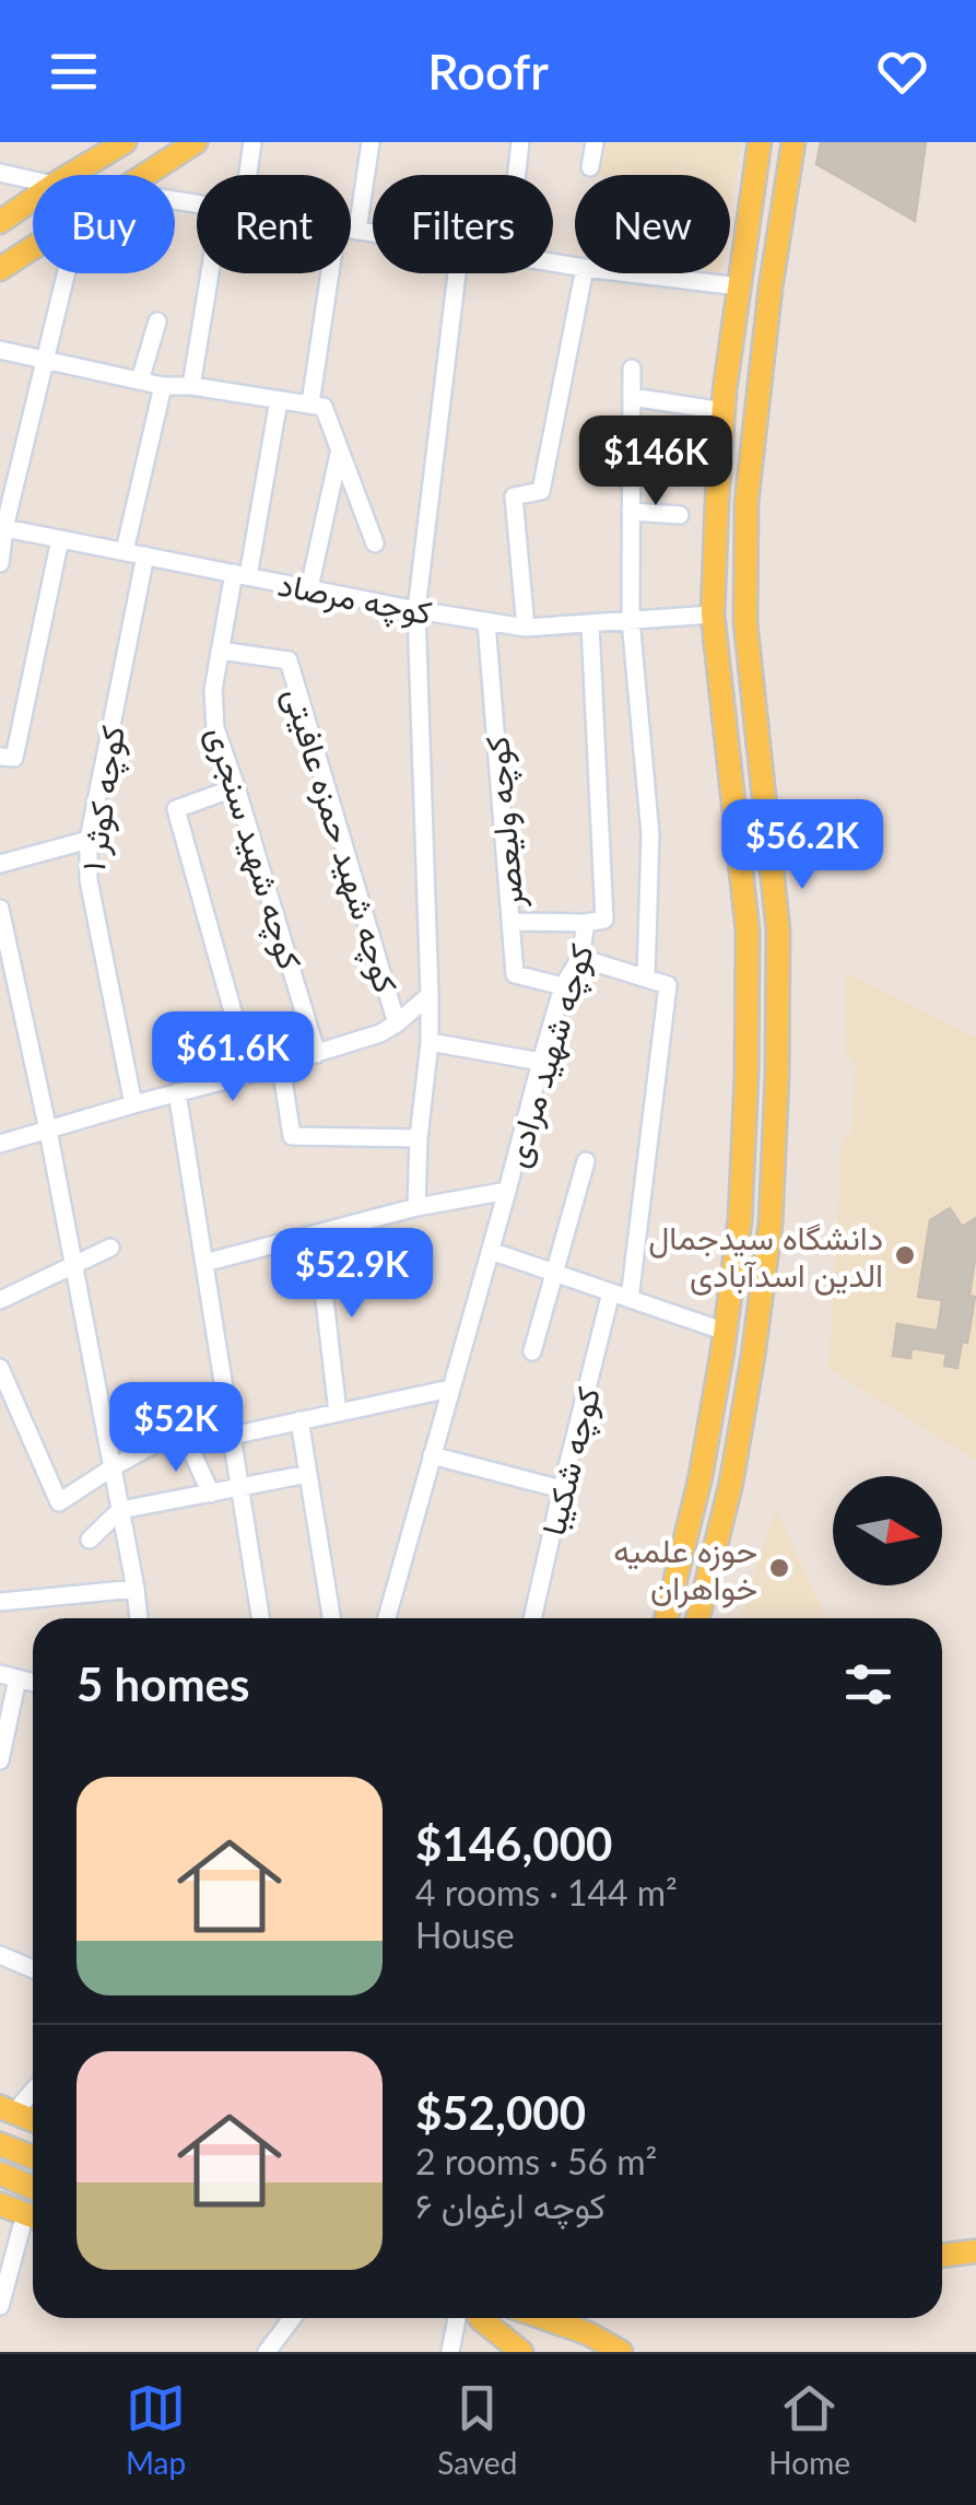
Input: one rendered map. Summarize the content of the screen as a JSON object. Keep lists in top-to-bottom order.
{
  "streets": {
    "street": [
      "کوچه مرصاد",
      "کوچه کوثر ۱",
      "کوچه ولیعصر",
      "کوچه شهید حمزه عافیتی",
      "کوچه شهید سنجری",
      "کوچه شهید مرادی",
      "کوچه شکیبا"
    ]
  },
  "crossings": [
    ["کوچه مرصاد", "کوچه کوثر ۱"],
    ["کوچه مرصاد", "کوچه ولیعصر"],
    ["کوچه مرصاد", "کوچه شهید سنجری"],
    ["کوچه مرصاد", "کوچه شهید مرادی"],
    ["کوچه ولیعصر", "کوچه شهید مرادی"],
    ["کوچه شهید حمزه عافیتی", "کوچه شهید سنجری"]
  ],
  "places": ["دانشگاه سیدجمال الدین اسدآبادی", "حوزه علمیه خواهران"],
  "north": "right",
  "page": {
    "header": "Roofr",
    "chip": [
      "Buy",
      "Rent",
      "Filters",
      "New"
    ],
    "price": [
      "$146K",
      "$56.2K",
      "$61.6K",
      "$52.9K",
      "$52K"
    ],
    "heading": "5 homes",
    "list": [
      {
        "name": "$146,000",
        "note": "4 rooms · 144 m² · House"
      },
      {
        "name": "$52,000",
        "note": "2 rooms · 56 m² · کوچه ارغوان ۶"
      }
    ],
    "tabs": ["Map", "Saved", "Home"]
  }
}
